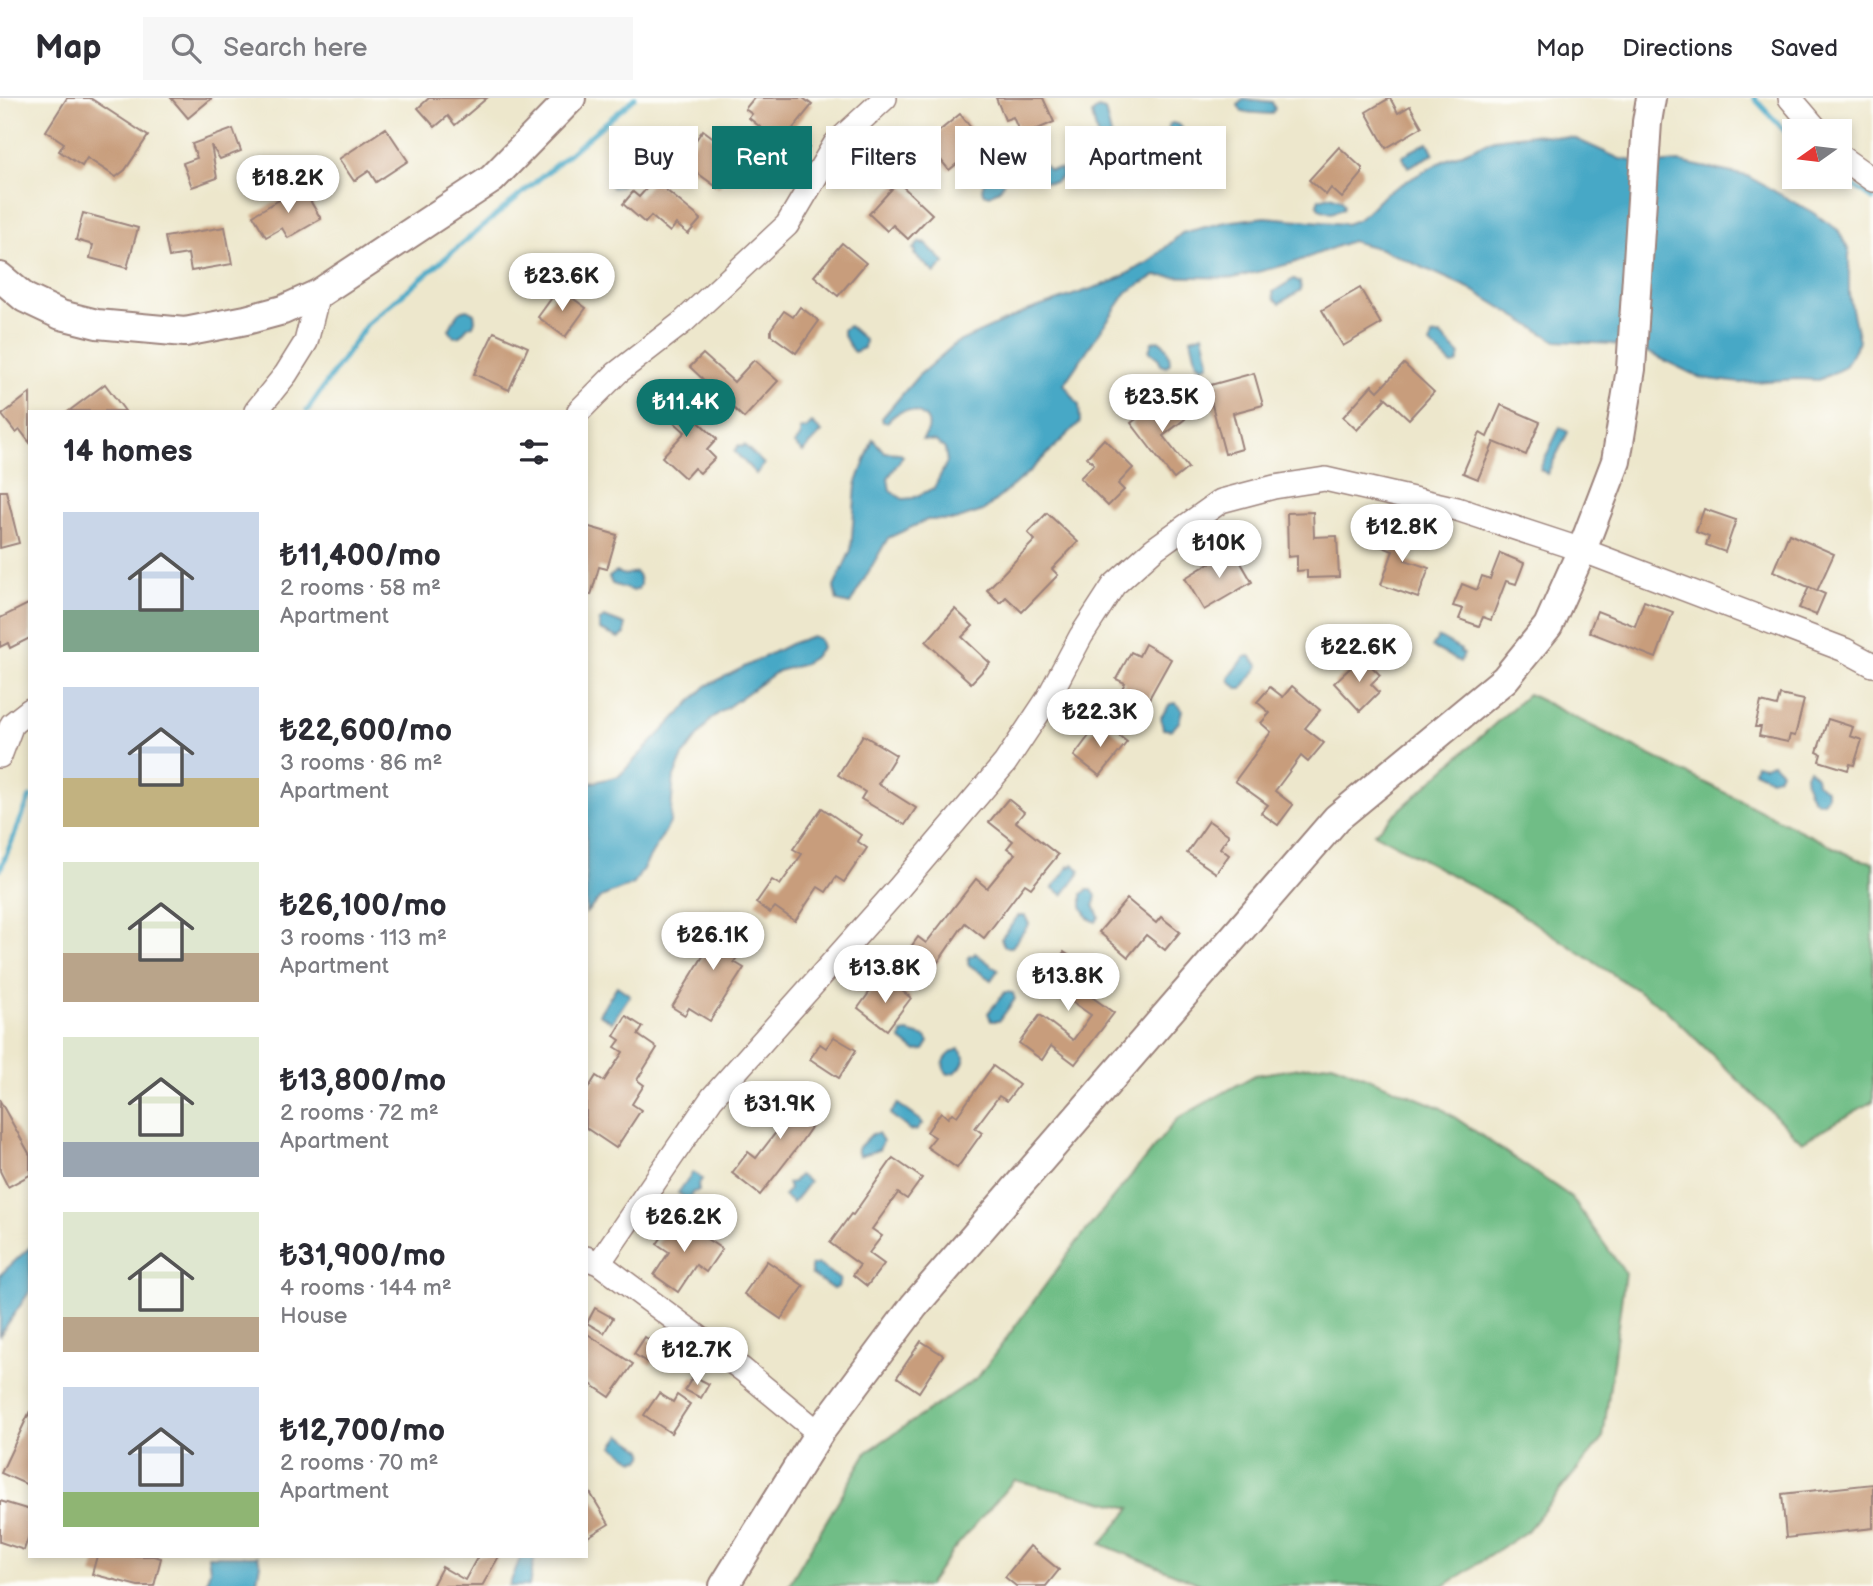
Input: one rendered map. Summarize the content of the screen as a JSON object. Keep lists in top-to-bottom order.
{
  "north": "left",
  "page": {
    "header": "Map",
    "search": "Search here",
    "nav": ["Map", "Directions", "Saved"],
    "chip": [
      "Buy",
      "Rent",
      "Filters",
      "New",
      "Apartment"
    ],
    "price": [
      "₺18.2K",
      "₺23.6K",
      "₺23.5K",
      "₺11.4K",
      "₺12.8K",
      "₺10K",
      "₺22.6K",
      "₺22.3K",
      "₺26.1K",
      "₺13.8K",
      "₺13.8K",
      "₺31.9K",
      "₺26.2K",
      "₺12.7K"
    ],
    "heading": "14 homes",
    "list": [
      {
        "name": "₺11,400/mo",
        "note": "2 rooms · 58 m² · Apartment"
      },
      {
        "name": "₺22,600/mo",
        "note": "3 rooms · 86 m² · Apartment"
      },
      {
        "name": "₺26,100/mo",
        "note": "3 rooms · 113 m² · Apartment"
      },
      {
        "name": "₺13,800/mo",
        "note": "2 rooms · 72 m² · Apartment"
      },
      {
        "name": "₺31,900/mo",
        "note": "4 rooms · 144 m² · House"
      },
      {
        "name": "₺12,700/mo",
        "note": "2 rooms · 70 m² · Apartment"
      }
    ]
  }
}
